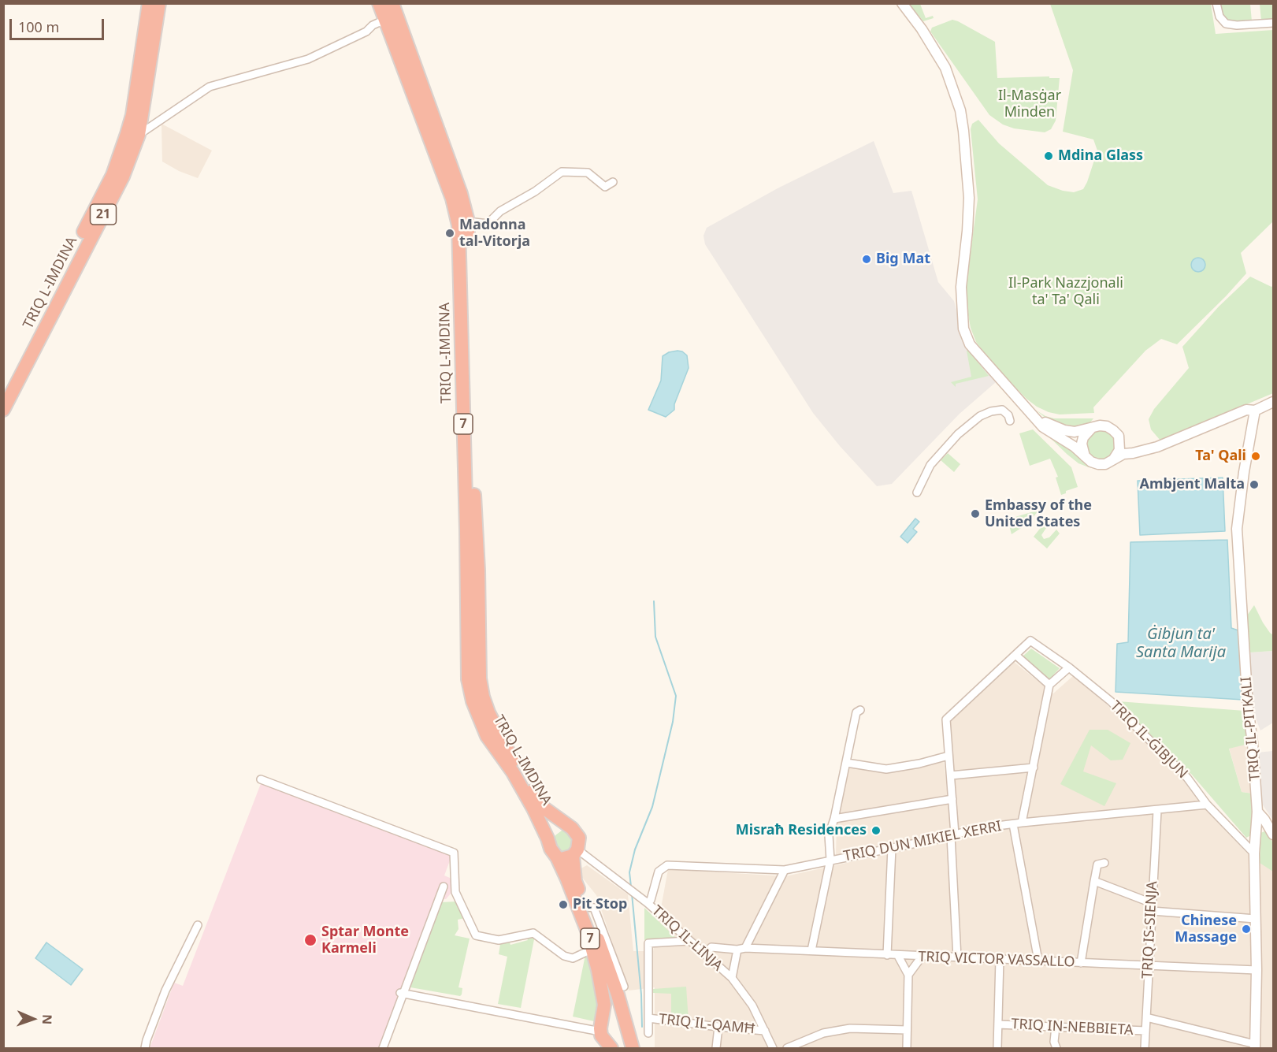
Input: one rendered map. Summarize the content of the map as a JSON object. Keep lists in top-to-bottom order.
{
  "streets": {
    "highway": ["21", "TRIQ L-IMDINA", "7"],
    "main road": ["TRIQ IL-PITKALI"],
    "street": [
      "TRIQ IL-ĠIBJUN",
      "TRIQ DUN MIKIEL XERRI",
      "TRIQ IS-SIENJA",
      "TRIQ IL-LINJA",
      "TRIQ VICTOR VASSALLO",
      "TRIQ IL-QAMĦ",
      "TRIQ IN-NEBBIETA"
    ]
  },
  "crossings": [
    ["TRIQ L-IMDINA", "TRIQ IL-LINJA"],
    ["TRIQ IL-PITKALI", "TRIQ IL-ĠIBJUN"],
    ["TRIQ IL-PITKALI", "TRIQ VICTOR VASSALLO"],
    ["TRIQ IL-ĠIBJUN", "TRIQ DUN MIKIEL XERRI"],
    ["TRIQ DUN MIKIEL XERRI", "TRIQ IS-SIENJA"],
    ["TRIQ DUN MIKIEL XERRI", "TRIQ IL-LINJA"],
    ["TRIQ IS-SIENJA", "TRIQ VICTOR VASSALLO"],
    ["TRIQ IS-SIENJA", "TRIQ IN-NEBBIETA"],
    ["TRIQ IL-LINJA", "TRIQ VICTOR VASSALLO"],
    ["TRIQ IL-LINJA", "TRIQ IL-QAMĦ"]
  ],
  "water": ["Ġibjun ta' Santa Marija"],
  "parks": ["Il-Masġar Minden", "Il-Park Nazzjonali ta' Ta' Qali"],
  "places": [
    "Mdina Glass",
    "Madonna tal-Vitorja",
    "Big Mat",
    "Ta' Qali",
    "Ambjent Malta",
    "Embassy of the United States",
    "Misraħ Residences",
    "Pit Stop",
    "Chinese Massage",
    "Sptar Monte Karmeli"
  ],
  "scale_bar": "100 m",
  "north": "right"
}
